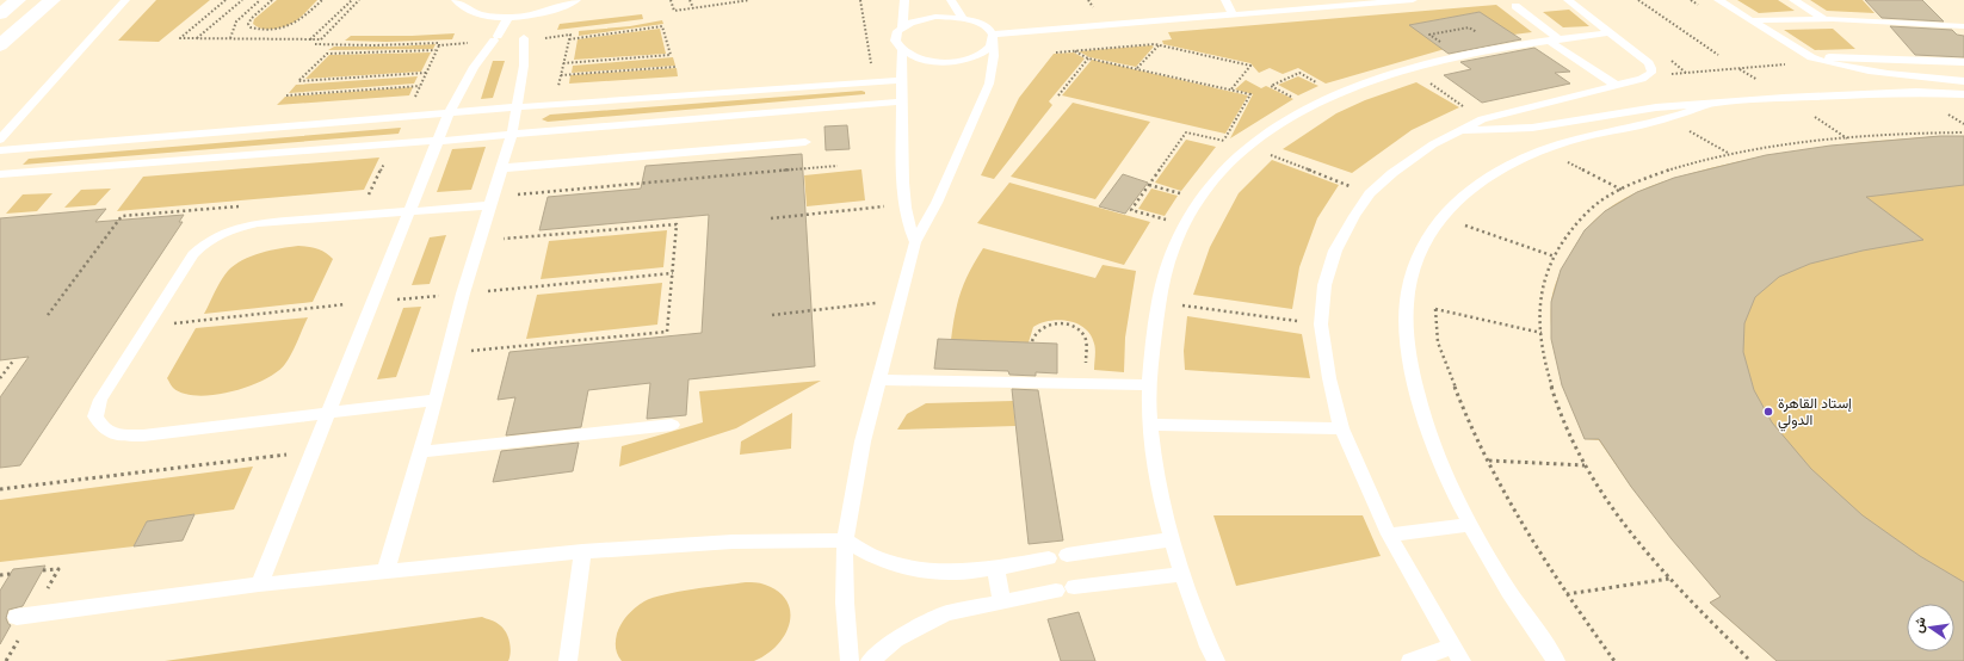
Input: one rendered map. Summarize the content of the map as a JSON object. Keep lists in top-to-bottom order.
{
  "places": ["إستاد القاهرة الدولي"],
  "north": "left"
}
